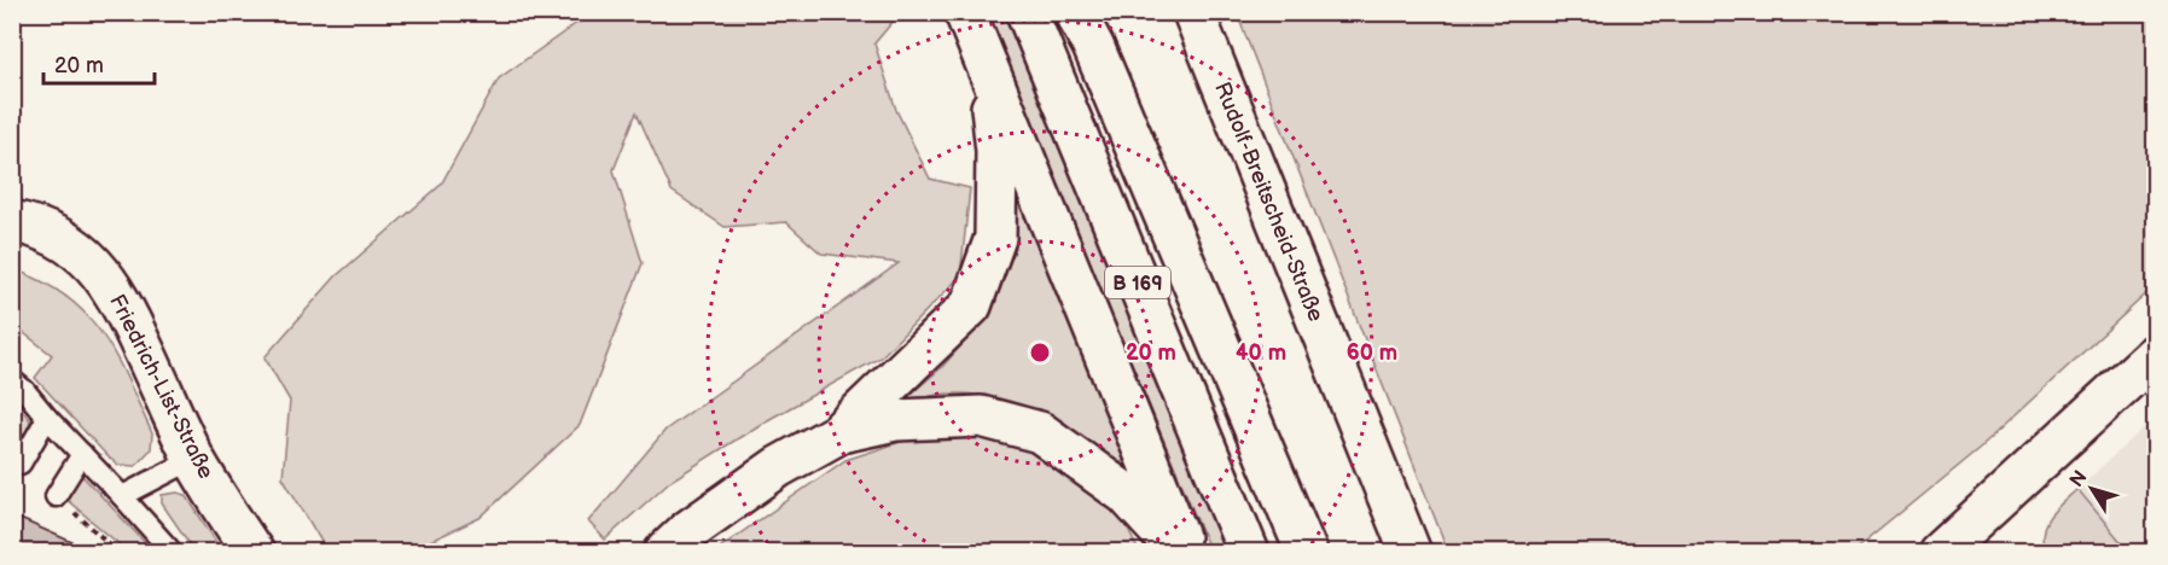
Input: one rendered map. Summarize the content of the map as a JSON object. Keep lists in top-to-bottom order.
{
  "streets": {
    "main road": ["Rudolf-Breitscheid-Straße", "B 169", "Friedrich-List-Straße"]
  },
  "scale_bar": "20 m",
  "north": "top left",
  "rings": ["20 m", "40 m", "60 m"]
}
